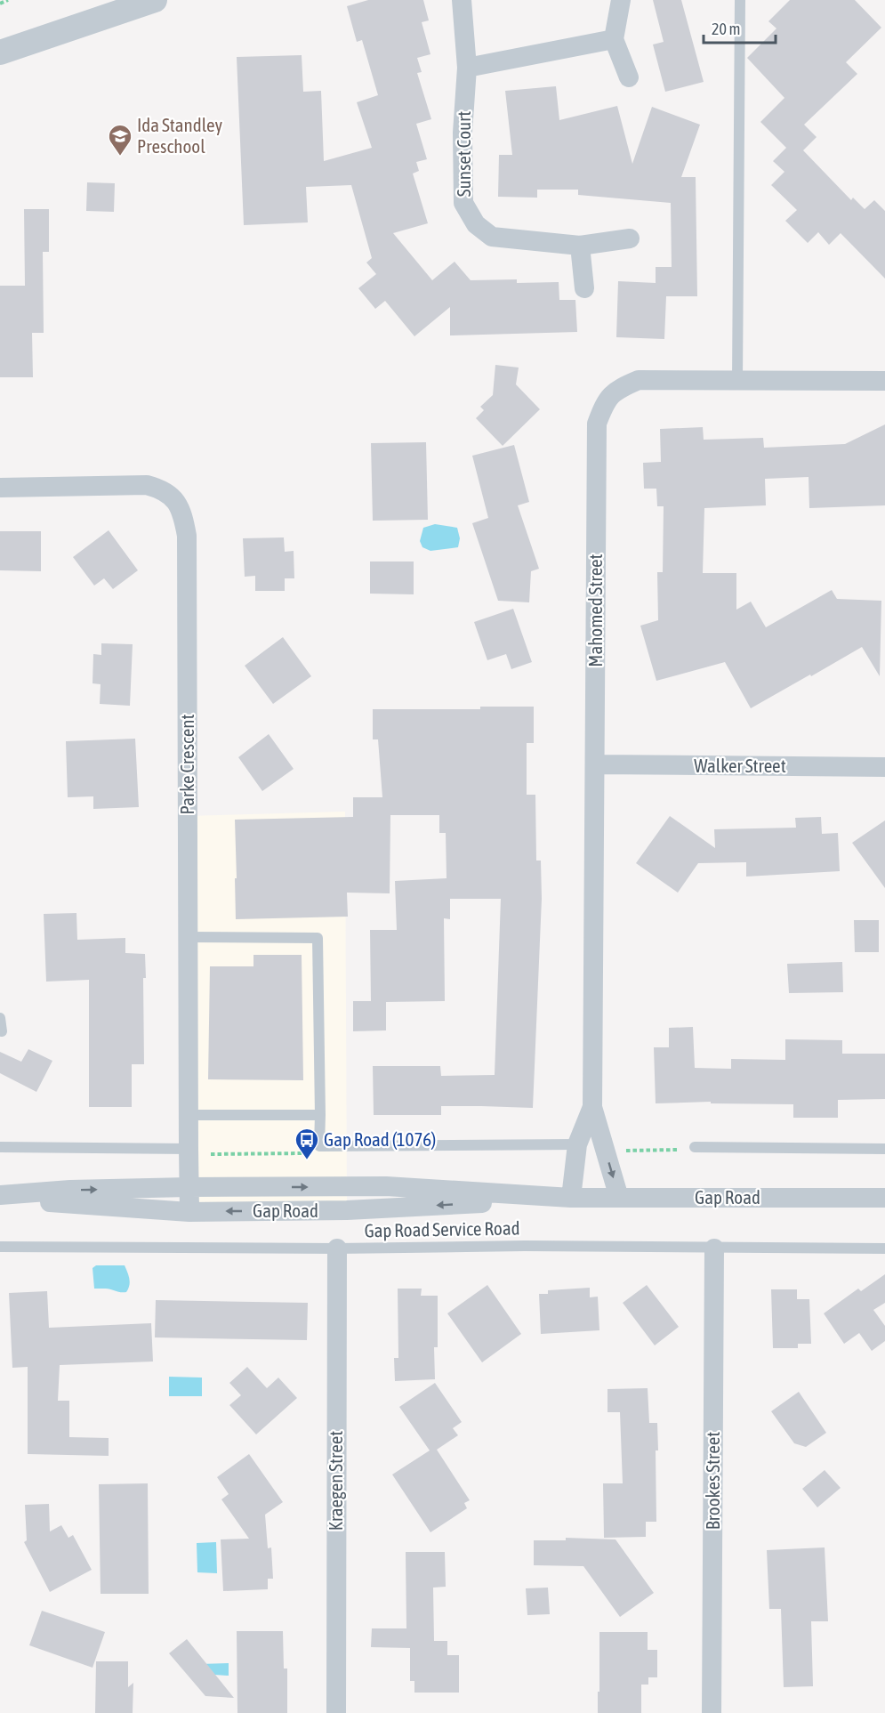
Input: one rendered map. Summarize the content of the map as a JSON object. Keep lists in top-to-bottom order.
{
  "streets": {
    "street": [
      "Sunset Court",
      "Mahomed Street",
      "Parke Crescent",
      "Walker Street",
      "Gap Road",
      "Kraegen Street",
      "Brookes Street"
    ],
    "lane": ["Gap Road Service Road"]
  },
  "crossings": [
    ["Mahomed Street", "Walker Street"],
    ["Mahomed Street", "Gap Road"],
    ["Parke Crescent", "Gap Road"],
    ["Gap Road Service Road", "Kraegen Street"],
    ["Gap Road Service Road", "Brookes Street"]
  ],
  "places": {
    "school or university": ["Ida Standley Preschool"],
    "bus stop": ["Gap Road (1076)"]
  },
  "scale_bar": "20 m"
}
